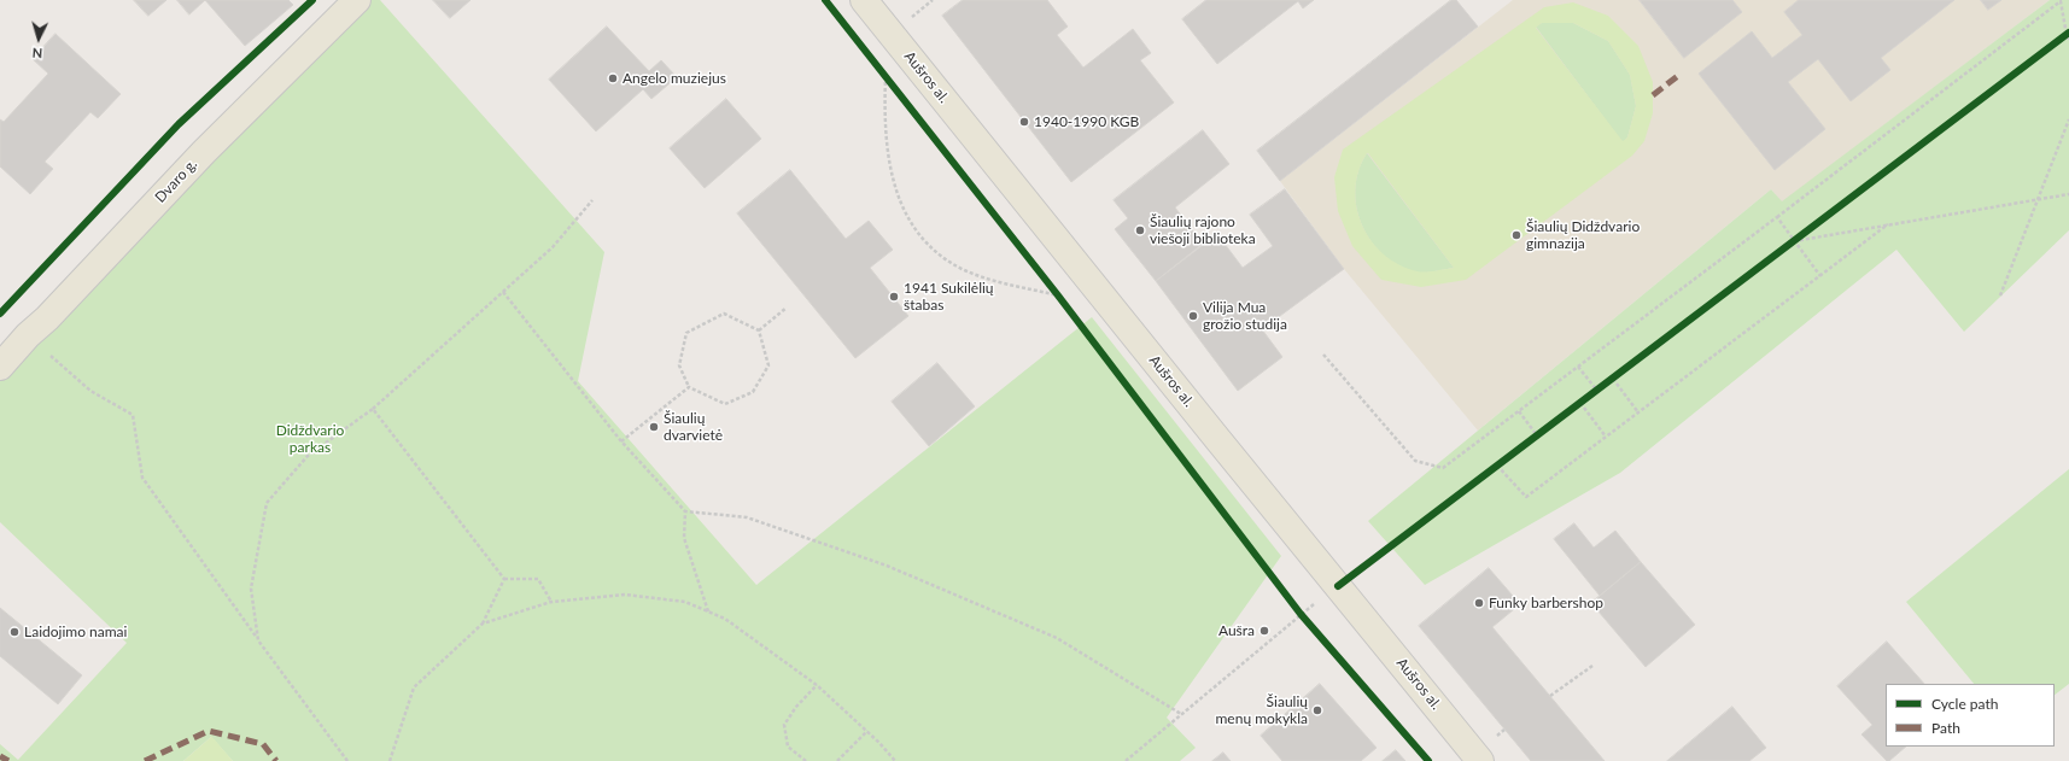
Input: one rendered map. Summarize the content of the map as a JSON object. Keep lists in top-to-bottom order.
{
  "streets": {
    "main road": ["Aušros al.", "Dvaro g."]
  },
  "parks": ["Didždvario parkas"],
  "places": [
    "Angelo muziejus",
    "1940-1990 KGB",
    "Šiaulių rajono viešoji biblioteka",
    "Šiaulių Didždvario gimnazija",
    "1941 Sukilėlių štabas",
    "Vilija Mua grožio studija",
    "Šiaulių dvarvietė",
    "Funky barbershop",
    "Aušra",
    "Laidojimo namai",
    "Šiaulių menų mokykla"
  ],
  "legend": ["Cycle path", "Path"],
  "north": "bottom"
}
